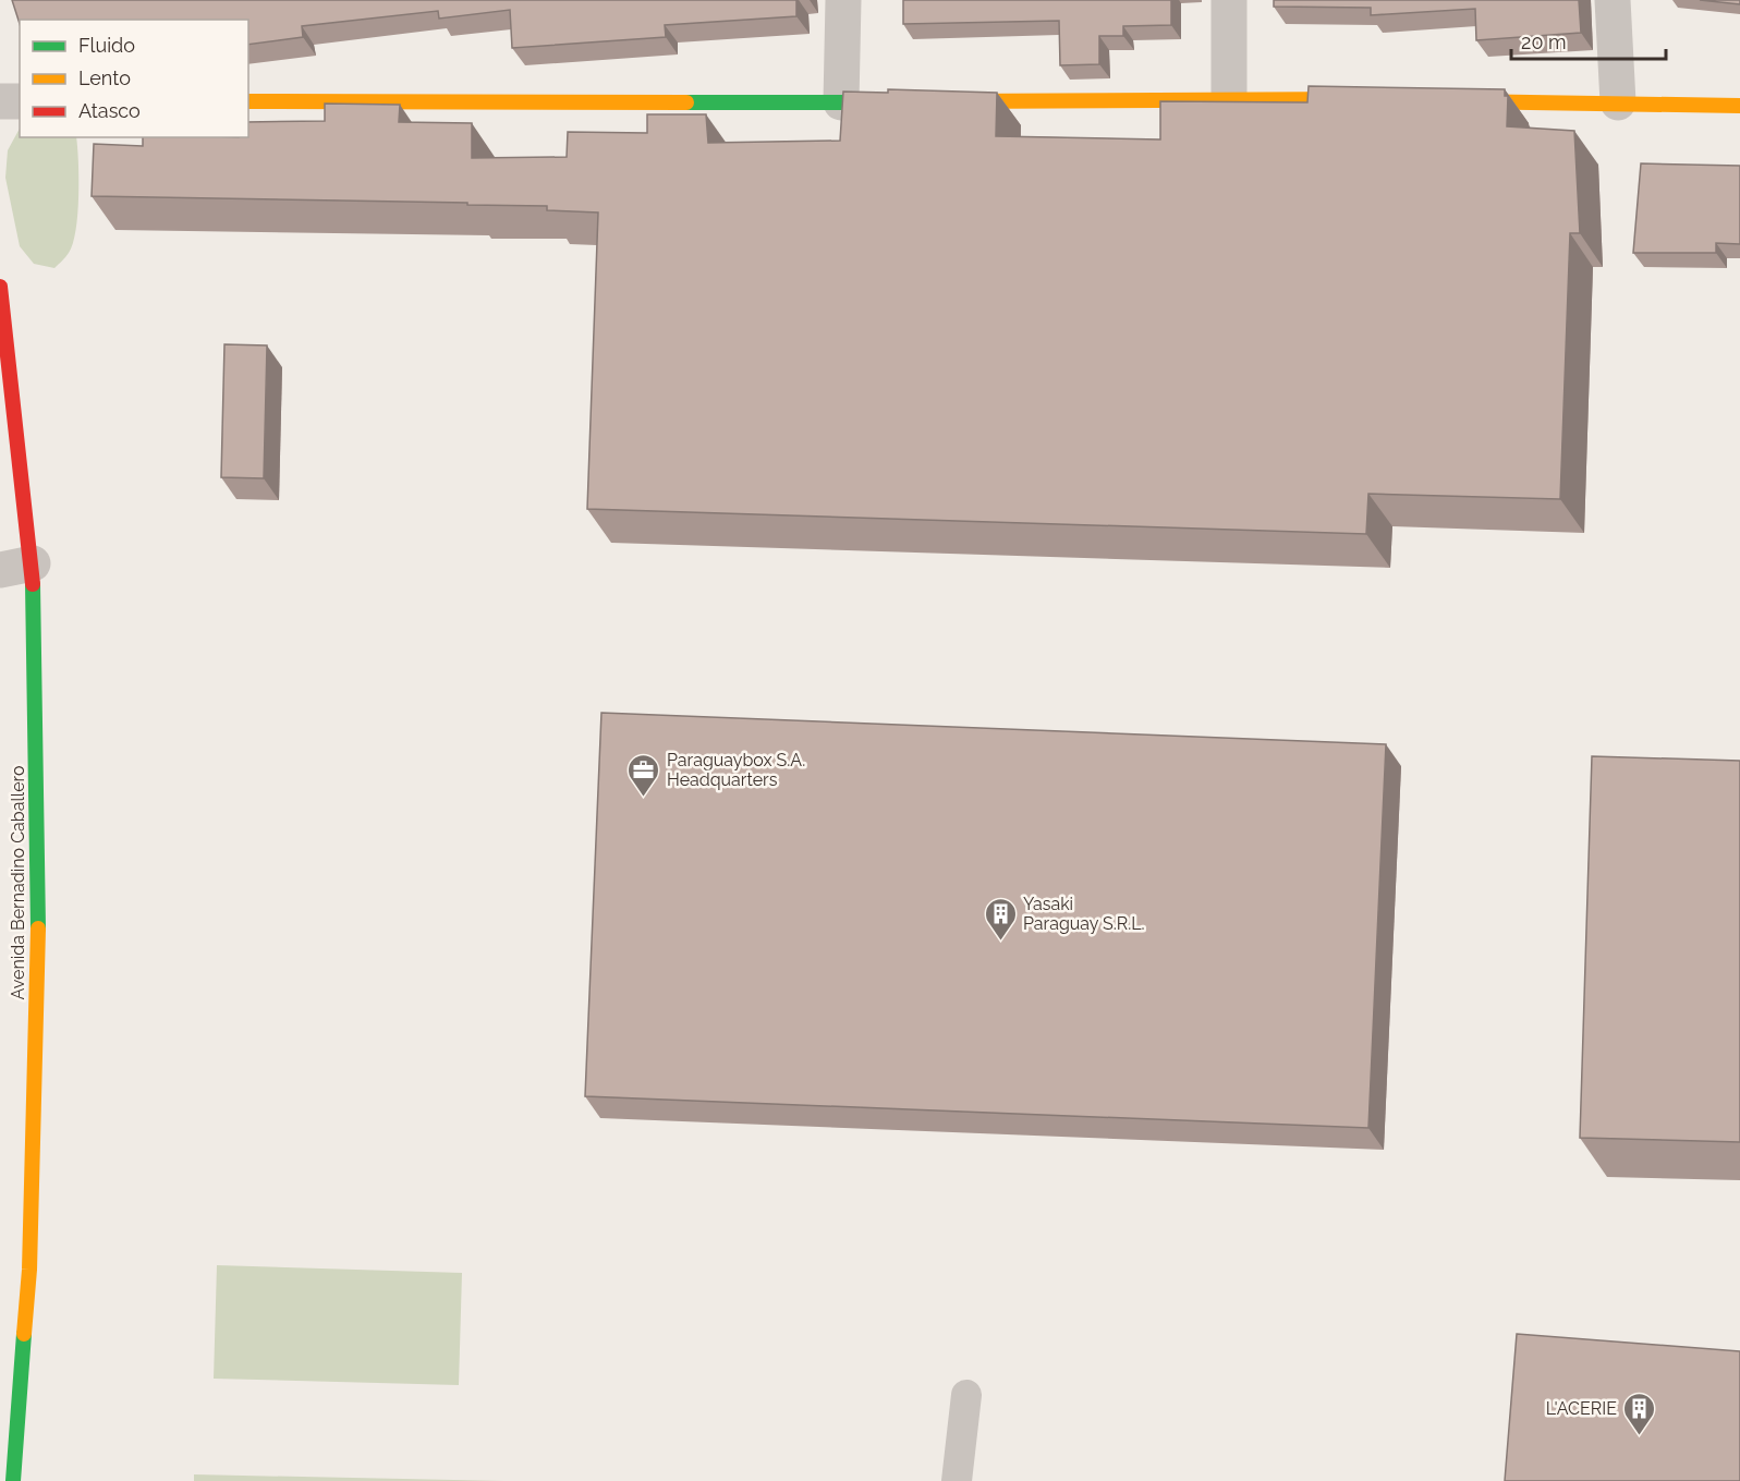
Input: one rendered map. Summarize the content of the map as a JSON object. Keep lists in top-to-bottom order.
{
  "streets": {
    "street": ["Avenida Bernadino Caballero"]
  },
  "places": {
    "office": ["Paraguaybox S.A. Headquarters"],
    "building": ["Yasaki Paraguay S.R.L.", "L'ACERIE"]
  },
  "legend": ["Fluido", "Lento", "Atasco"],
  "scale_bar": "20 m"
}
